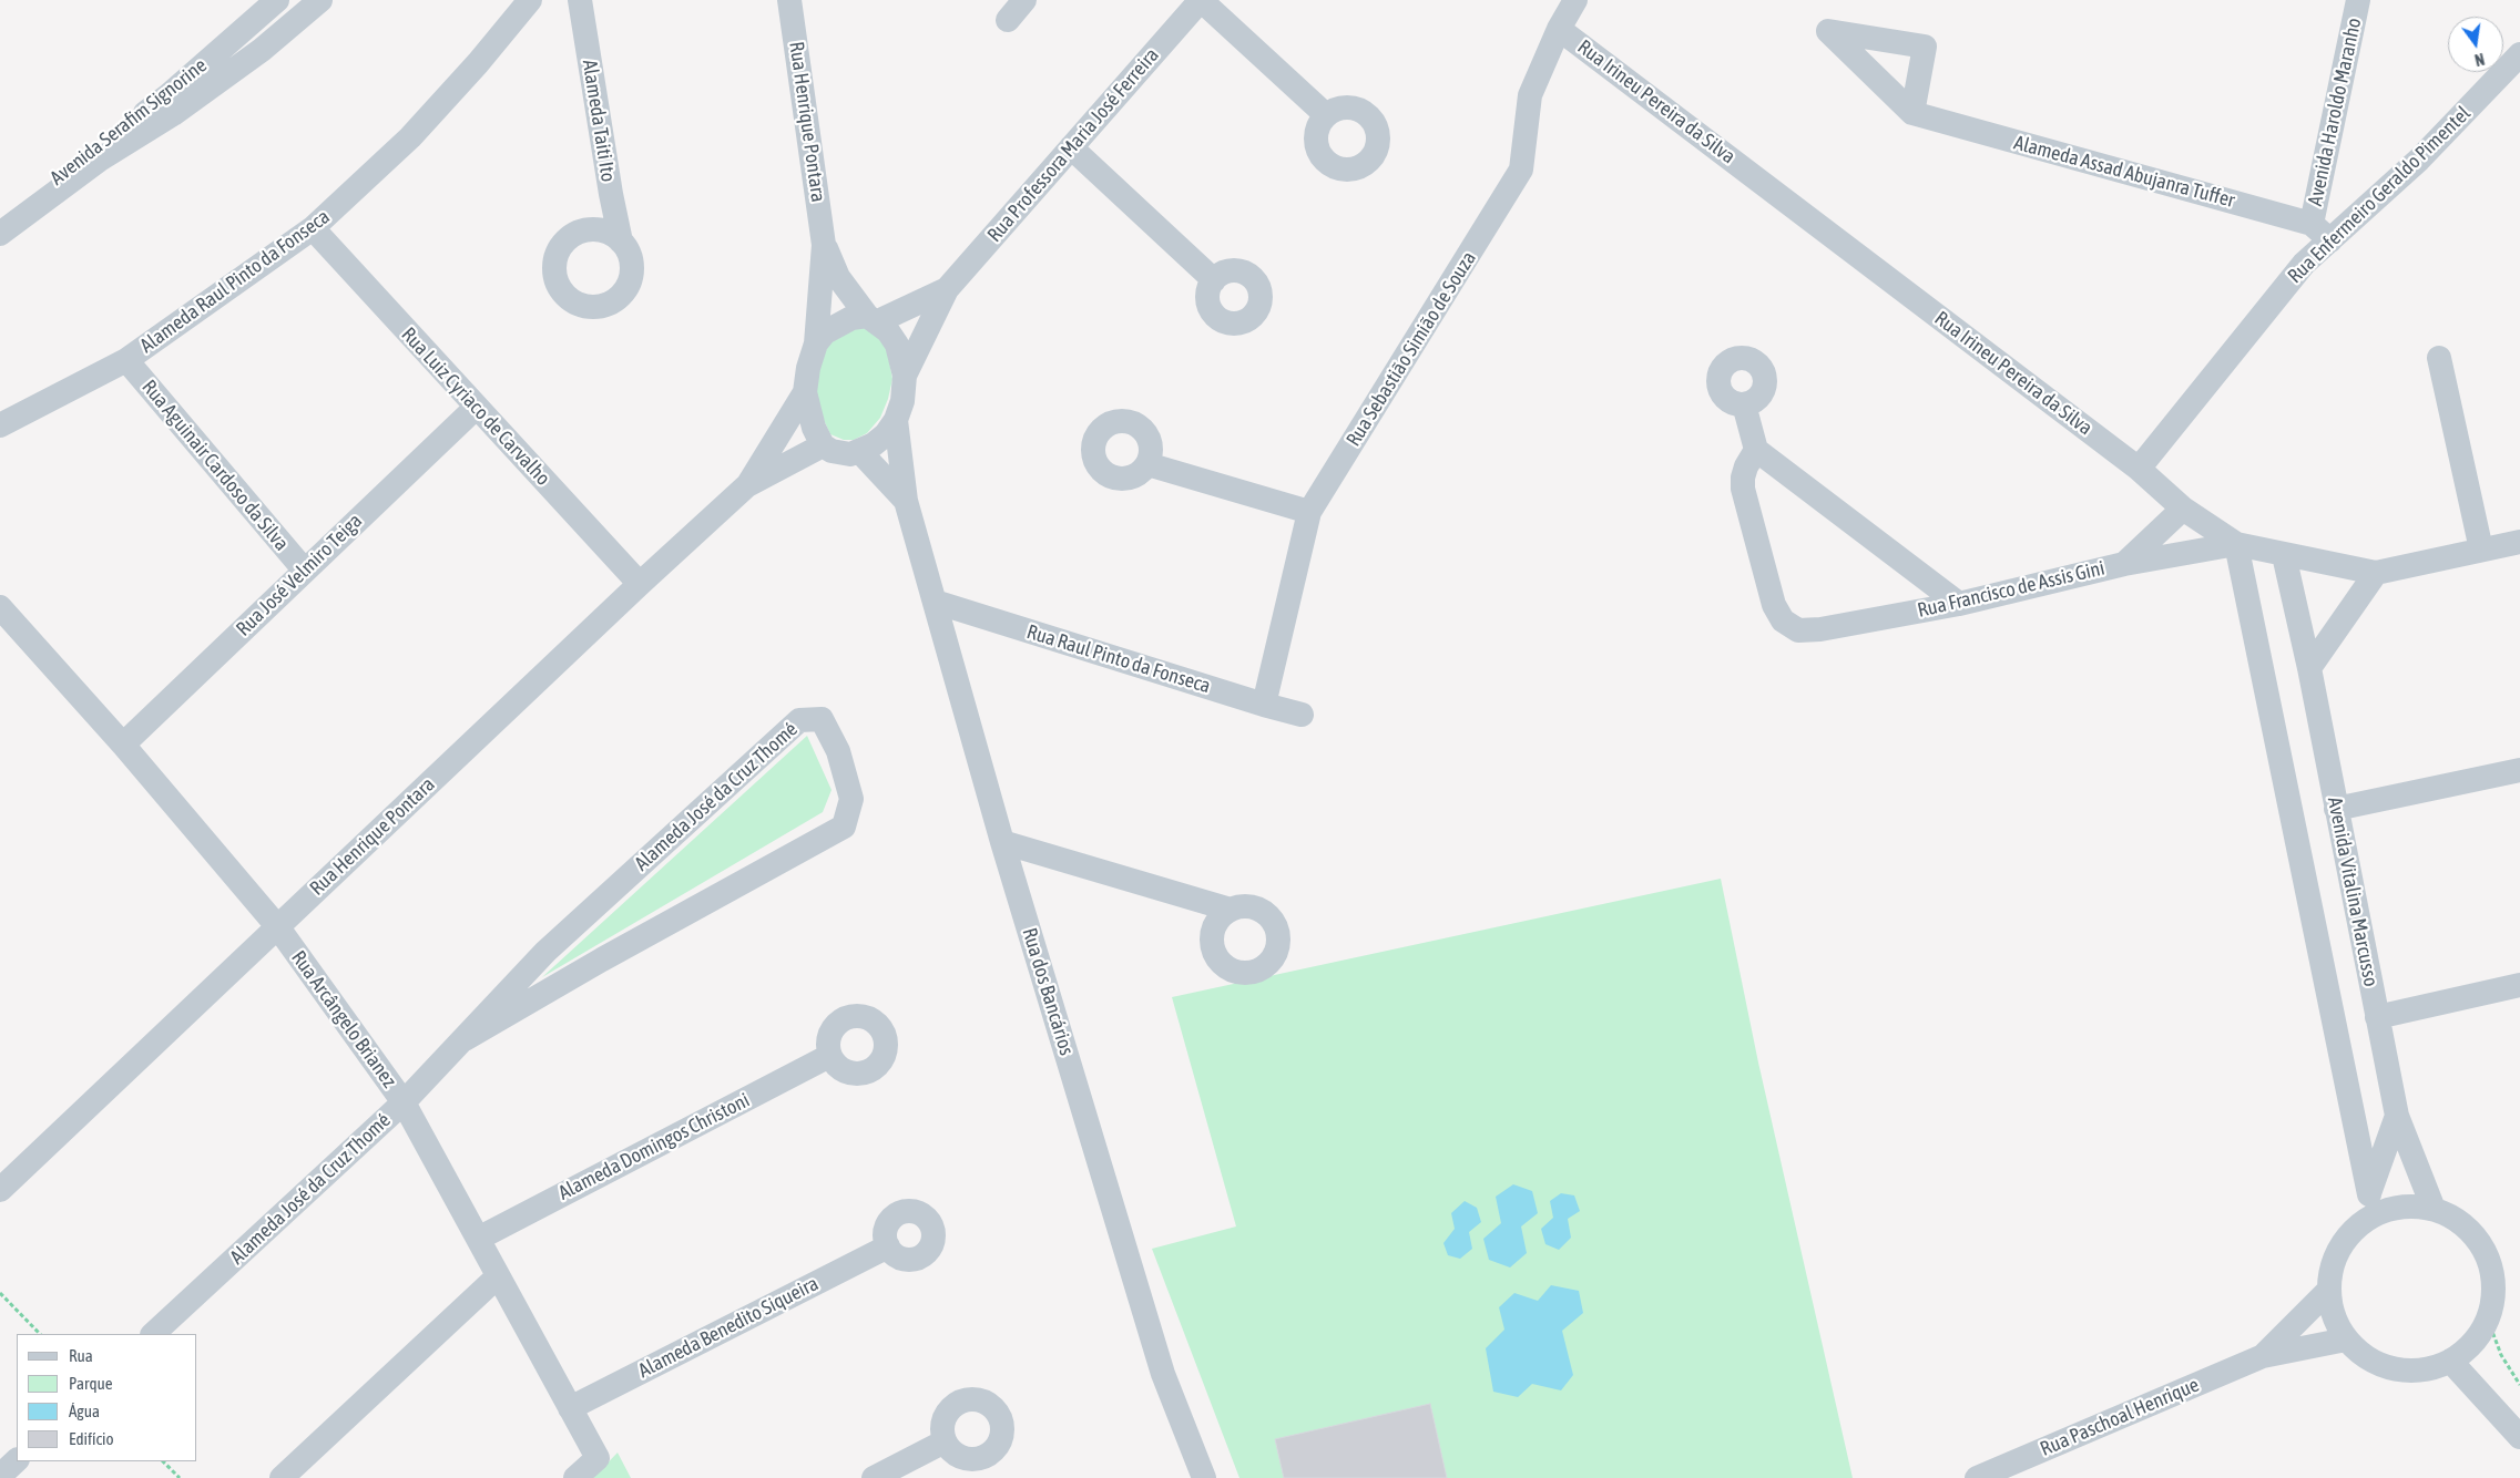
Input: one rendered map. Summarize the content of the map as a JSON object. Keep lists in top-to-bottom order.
{
  "streets": {
    "street": [
      "Rua Irineu Pereira da Silva",
      "Avenida Haroldo Maranho",
      "Alameda Taiti Ito",
      "Avenida Serafim Signorine",
      "Rua Henrique Pontara",
      "Rua Professora Maria José Ferreira",
      "Alameda Assad Abujanra Tuffer",
      "Rua Enfermeiro Geraldo Pimentel",
      "Alameda Raul Pinto da Fonseca",
      "Rua Sebastião Simião de Souza",
      "Rua Luiz Cyriaco de Carvalho",
      "Rua Aguinair Cardoso da Silva",
      "Rua José Velmiro Teiga",
      "Rua Francisco de Assis Gini",
      "Rua Raul Pinto da Fonseca",
      "Alameda José da Cruz Thomé",
      "Avenida Vitalina Marcusso",
      "Rua dos Bancários",
      "Rua Arcângelo Brianez",
      "Alameda Domingos Christoni",
      "Alameda Benedito Siqueira",
      "Rua Paschoal Henrique"
    ]
  },
  "crossings": [
    ["Rua Irineu Pereira da Silva", "Rua Enfermeiro Geraldo Pimentel"],
    ["Rua Irineu Pereira da Silva", "Rua Sebastião Simião de Souza"],
    ["Rua Irineu Pereira da Silva", "Rua Francisco de Assis Gini"],
    ["Rua Irineu Pereira da Silva", "Avenida Vitalina Marcusso"],
    ["Avenida Haroldo Maranho", "Alameda Assad Abujanra Tuffer"],
    ["Rua Henrique Pontara", "Rua Professora Maria José Ferreira"],
    ["Rua Henrique Pontara", "Rua Luiz Cyriaco de Carvalho"],
    ["Rua Henrique Pontara", "Rua dos Bancários"],
    ["Rua Henrique Pontara", "Rua Arcângelo Brianez"],
    ["Rua Professora Maria José Ferreira", "Rua dos Bancários"],
    ["Alameda Assad Abujanra Tuffer", "Rua Enfermeiro Geraldo Pimentel"],
    ["Alameda Raul Pinto da Fonseca", "Rua Luiz Cyriaco de Carvalho"],
    ["Alameda Raul Pinto da Fonseca", "Rua Aguinair Cardoso da Silva"],
    ["Rua Sebastião Simião de Souza", "Rua Raul Pinto da Fonseca"],
    ["Rua Luiz Cyriaco de Carvalho", "Rua José Velmiro Teiga"],
    ["Rua Aguinair Cardoso da Silva", "Rua José Velmiro Teiga"],
    ["Rua José Velmiro Teiga", "Rua Arcângelo Brianez"],
    ["Rua Raul Pinto da Fonseca", "Rua dos Bancários"],
    ["Alameda José da Cruz Thomé", "Rua Arcângelo Brianez"],
    ["Avenida Vitalina Marcusso", "Rua Paschoal Henrique"],
    ["Rua Arcângelo Brianez", "Alameda Domingos Christoni"],
    ["Rua Arcângelo Brianez", "Alameda Benedito Siqueira"]
  ],
  "legend": [
    "Rua",
    "Parque",
    "Água",
    "Edifício"
  ],
  "north": "bottom"
}
